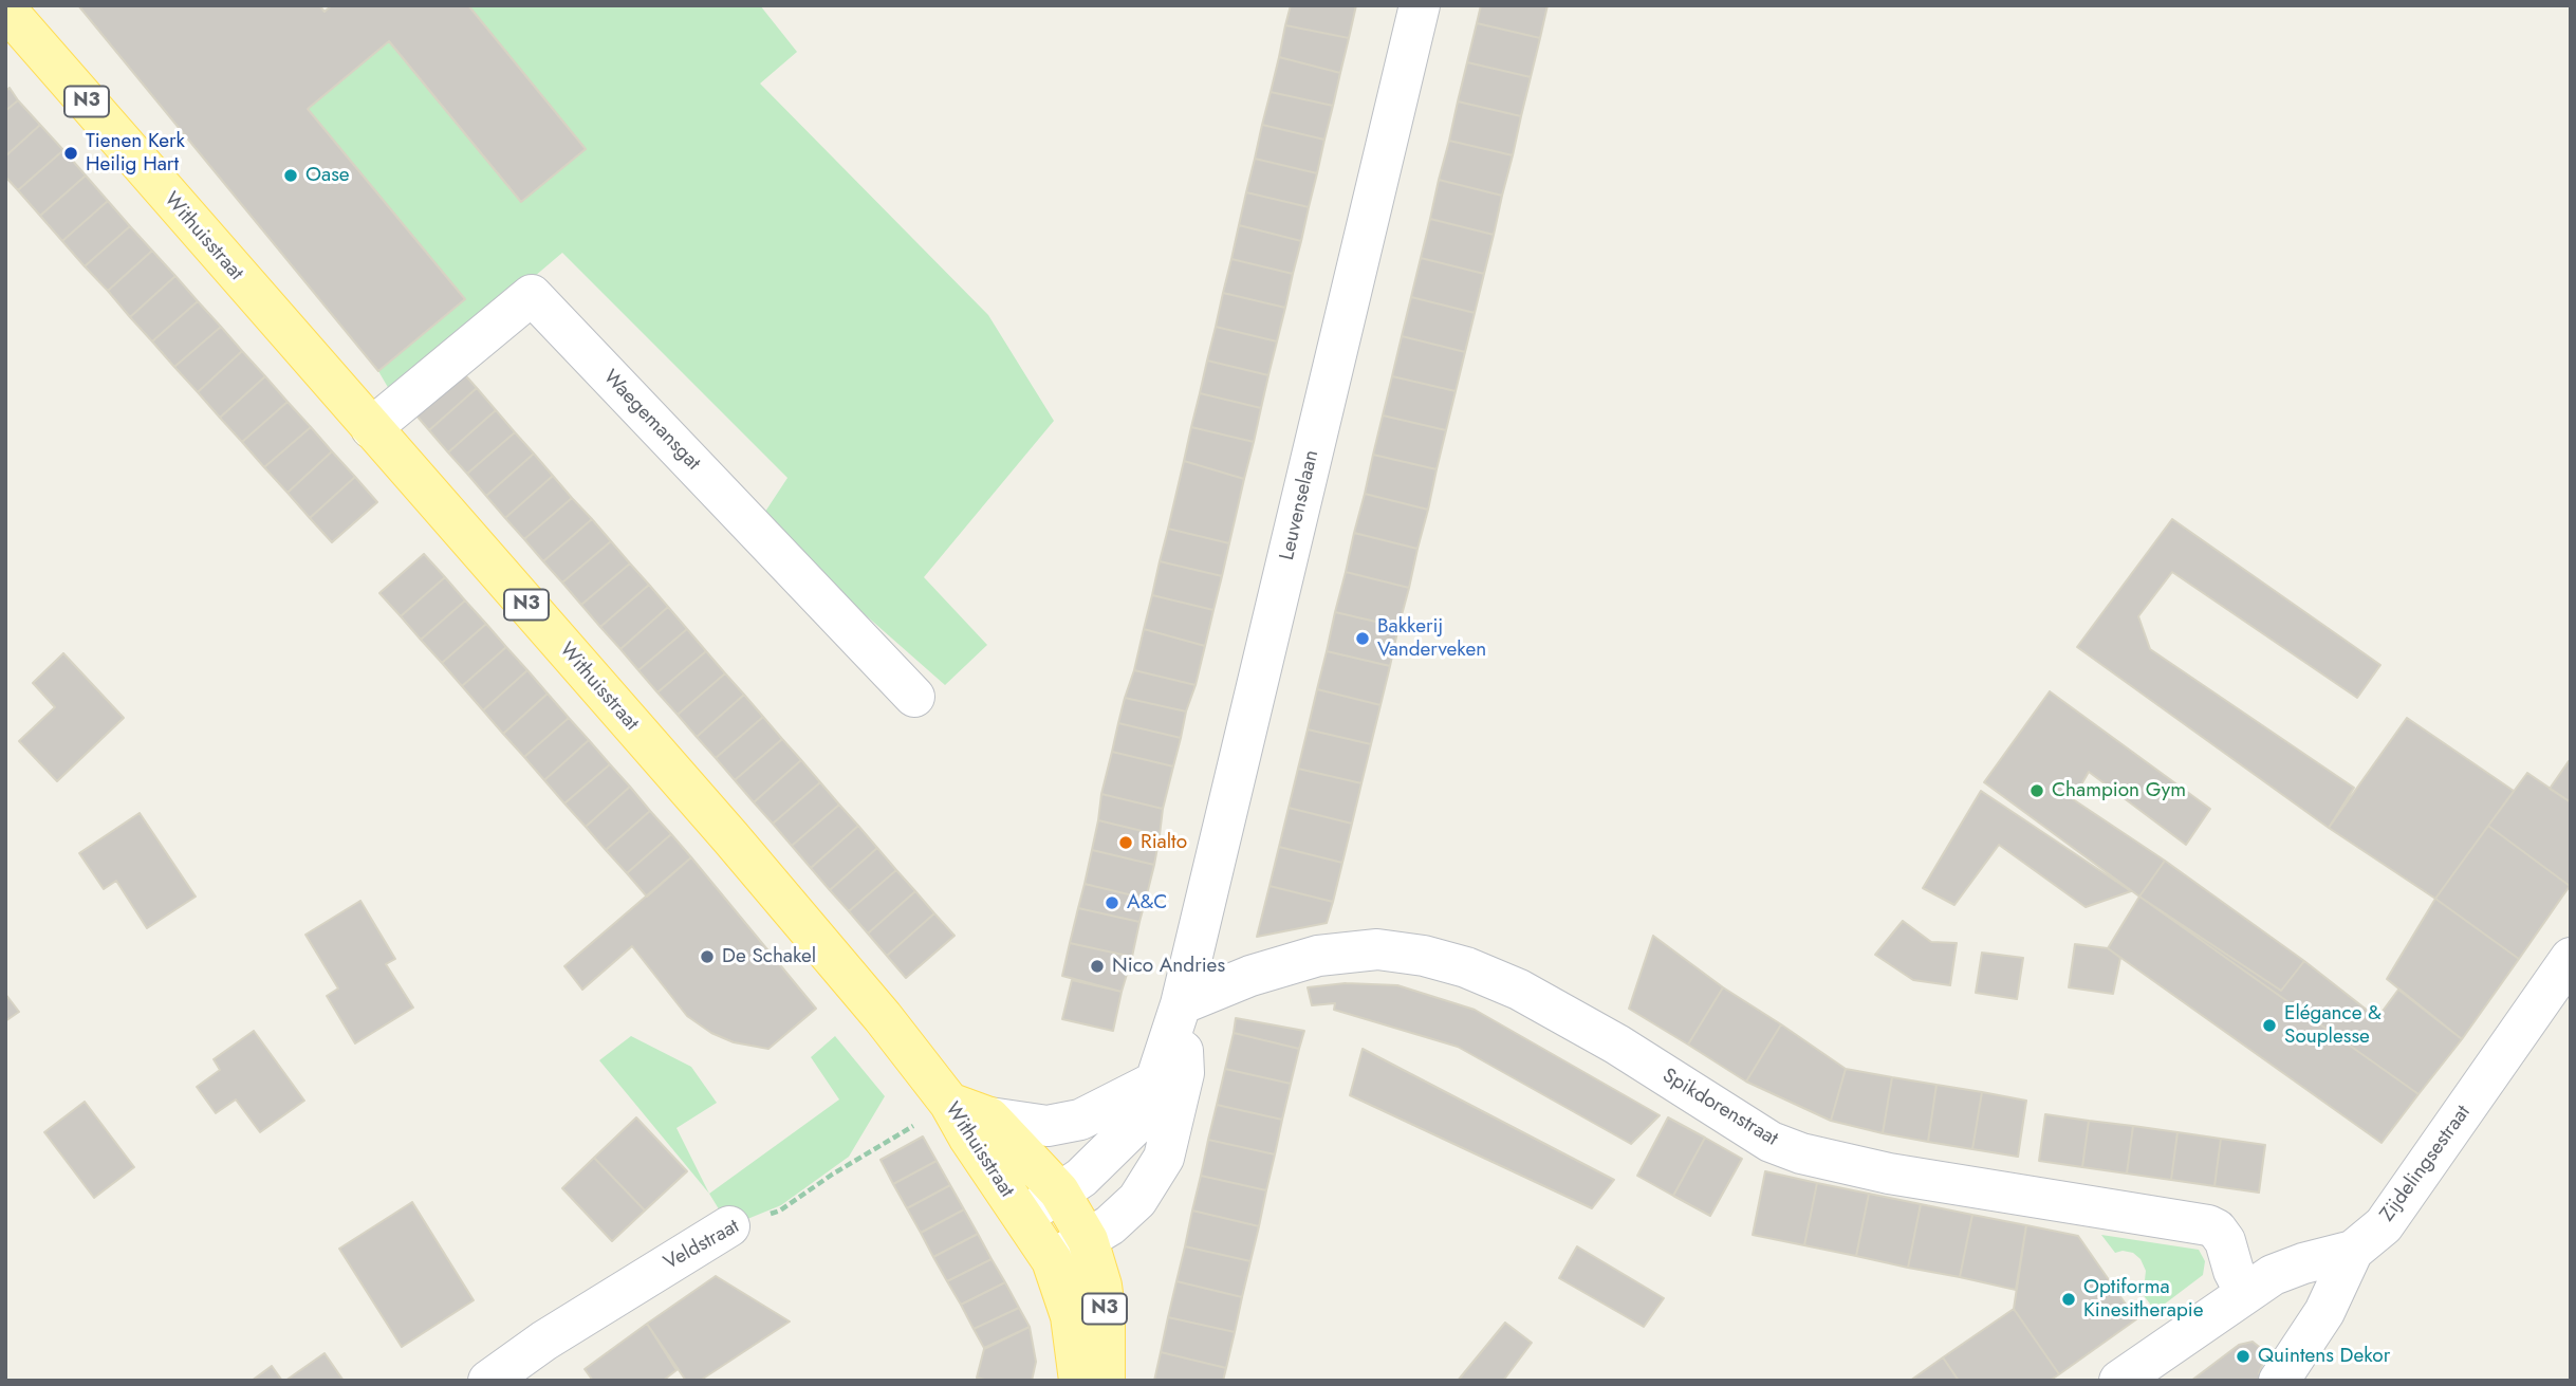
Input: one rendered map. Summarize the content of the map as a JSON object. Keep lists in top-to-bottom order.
{
  "streets": {
    "main road": ["N3", "Withuisstraat"],
    "street": [
      "Waegemansgat",
      "Leuvenselaan",
      "Spikdorenstraat",
      "Zijdelingsestraat",
      "Veldstraat"
    ]
  },
  "crossings": [
    ["N3", "Withuisstraat"],
    ["N3", "Leuvenselaan"],
    ["N3", "Veldstraat"],
    ["Withuisstraat", "Waegemansgat"],
    ["Withuisstraat", "Leuvenselaan"],
    ["Withuisstraat", "Veldstraat"],
    ["Leuvenselaan", "Spikdorenstraat"],
    ["Spikdorenstraat", "Zijdelingsestraat"]
  ],
  "places": [
    "Tienen Kerk Heilig Hart",
    "Oase",
    "Bakkerij Vanderveken",
    "Champion Gym",
    "Rialto",
    "A&C",
    "De Schakel",
    "Nico Andries",
    "Elégance & Souplesse",
    "Optiforma Kinesitherapie",
    "Quintens Dekor"
  ]
}
